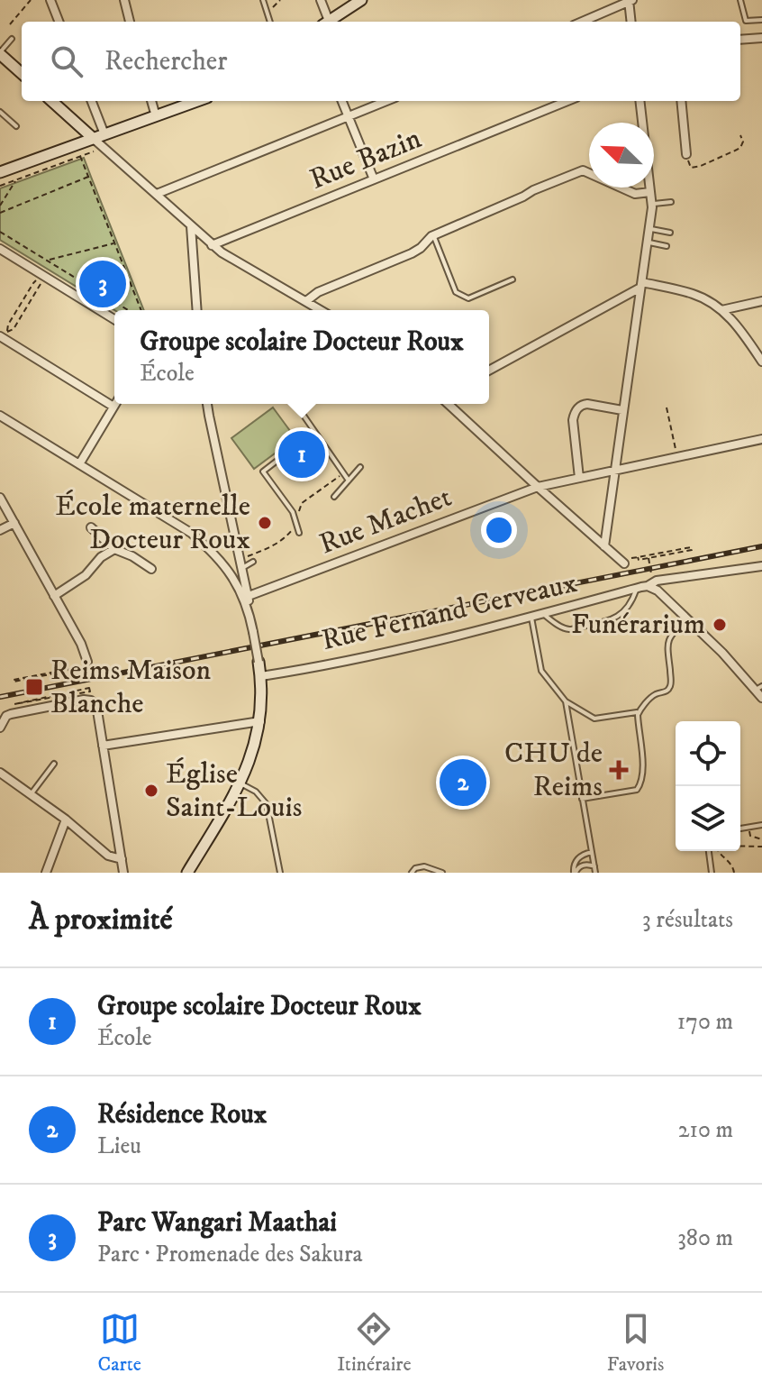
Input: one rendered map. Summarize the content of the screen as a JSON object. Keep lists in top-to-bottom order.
{
  "streets": {
    "street": ["Rue Bazin", "Rue Machet", "Rue Fernand Cerveaux"]
  },
  "places": {
    "other": ["École maternelle Docteur Roux", "Funérarium", "Église Saint-Louis"],
    "transit": ["Reims Maison Blanche"],
    "health": ["CHU de Reims"]
  },
  "north": "top left",
  "page": {
    "search": "Rechercher",
    "pins": ["3", "1", "2"],
    "popup": ["Groupe scolaire Docteur Roux", "École"],
    "heading": ["À proximité", "3 résultats"],
    "list": [
      {
        "mark": "1",
        "name": "Groupe scolaire Docteur Roux",
        "note": "École",
        "value": "170 m"
      },
      {
        "mark": "2",
        "name": "Résidence Roux",
        "note": "Lieu",
        "value": "210 m"
      },
      {
        "mark": "3",
        "name": "Parc Wangari Maathai",
        "note": "Parc · Promenade des Sakura",
        "value": "380 m"
      }
    ],
    "nav": ["Carte", "Itinéraire", "Favoris"]
  }
}
